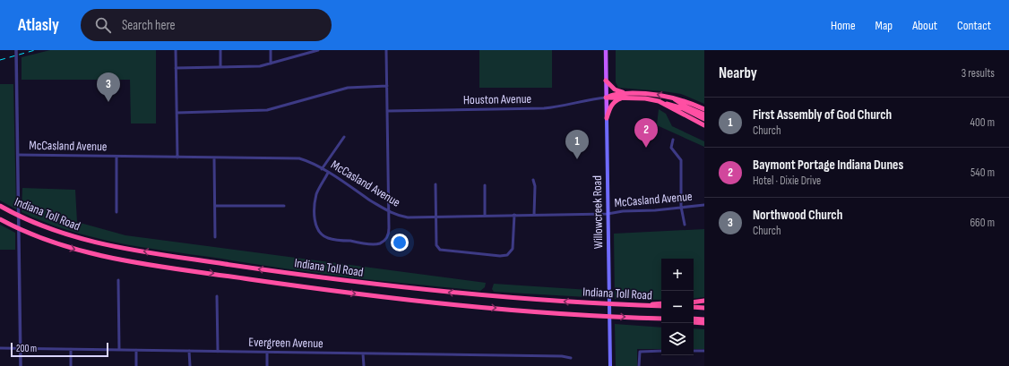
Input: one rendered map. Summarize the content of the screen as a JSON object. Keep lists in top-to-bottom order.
{
  "streets": {
    "highway": ["Indiana Toll Road"],
    "main road": ["Willowcreek Road"],
    "street": ["Houston Avenue", "McCasland Avenue", "Evergreen Avenue"]
  },
  "crossings": [
    ["Houston Avenue", "Willowcreek Road"],
    ["McCasland Avenue", "Willowcreek Road"]
  ],
  "scale_bar": "200 m",
  "page": {
    "header": "Atlasly",
    "search": "Search here",
    "nav": [
      "Home",
      "Map",
      "About",
      "Contact"
    ],
    "heading": ["Nearby", "3 results"],
    "pins": ["3", "2", "1"],
    "list": [
      {
        "mark": "1",
        "name": "First Assembly of God Church",
        "note": "Church",
        "value": "400 m"
      },
      {
        "mark": "2",
        "name": "Baymont Portage Indiana Dunes",
        "note": "Hotel · Dixie Drive",
        "value": "540 m"
      },
      {
        "mark": "3",
        "name": "Northwood Church",
        "note": "Church",
        "value": "660 m"
      }
    ],
    "map_buttons": ["+", "−"],
    "scale": "200 m"
  }
}
